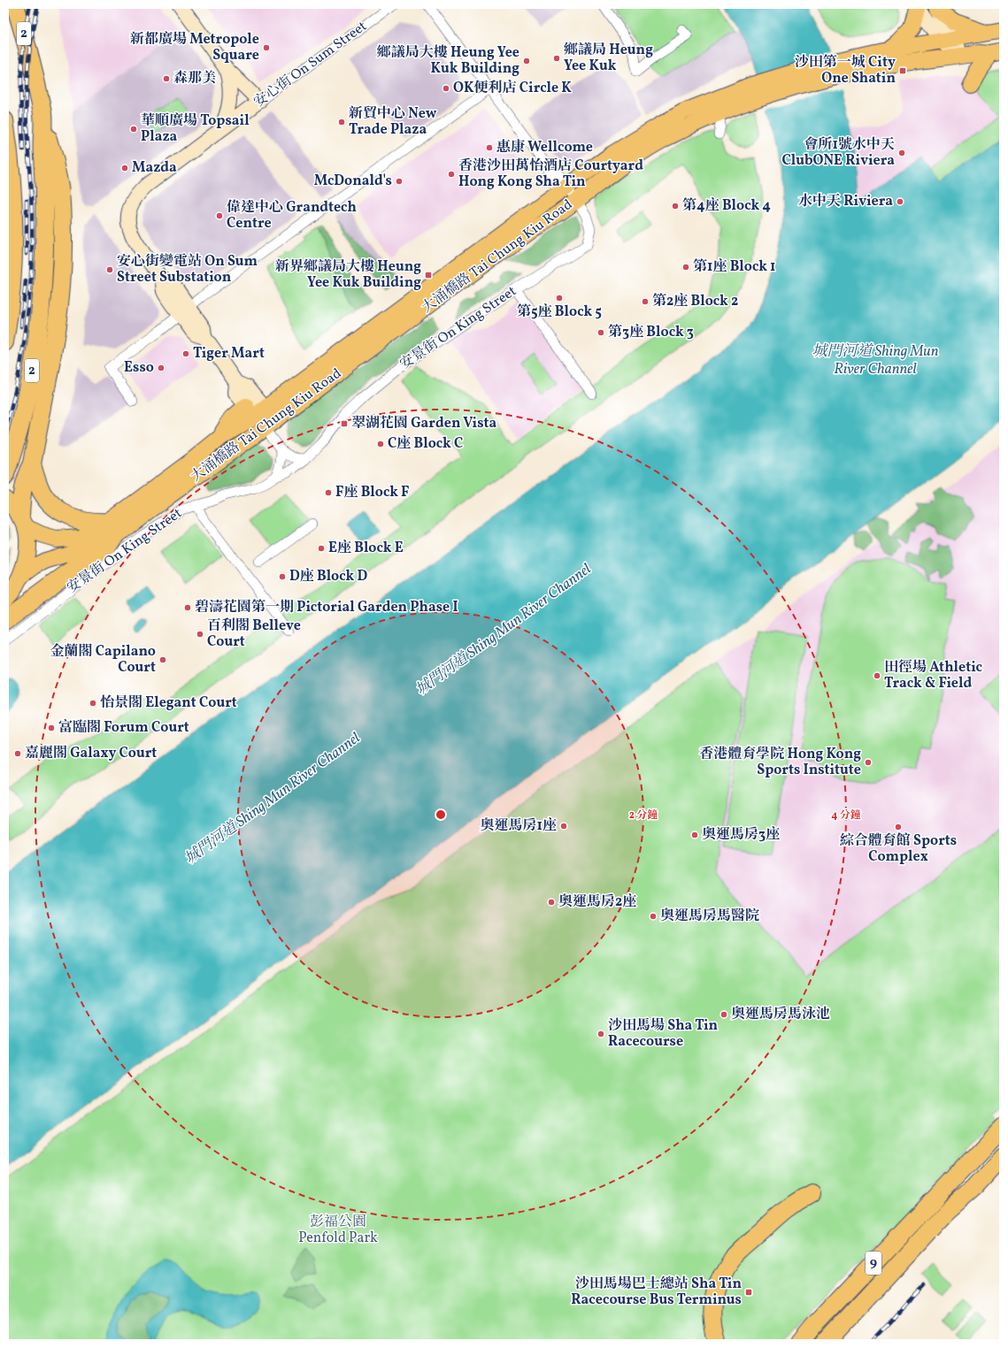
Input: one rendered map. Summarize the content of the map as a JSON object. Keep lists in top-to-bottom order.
{
  "streets": {
    "highway": ["2", "9"],
    "main road": ["大涌橋路 Tai Chung Kiu Road"],
    "street": ["安心街 On Sum Street", "安景街 On King Street"]
  },
  "crossings": [
    ["安心街 On Sum Street", "大涌橋路 Tai Chung Kiu Road"],
    ["大涌橋路 Tai Chung Kiu Road", "安景街 On King Street"]
  ],
  "water": ["城門河道 Shing Mun River Channel"],
  "parks": ["彭福公園 Penfold Park"],
  "places": {
    "other": [
      "新都廣場 Metropole Square",
      "鄉議局 Heung Yee Kuk",
      "鄉議局大樓 Heung Yee Kuk Building",
      "森那美",
      "OK便利店 Circle K",
      "新貿中心 New Trade Plaza",
      "華順廣場 Topsail Plaza",
      "惠康 Wellcome",
      "會所1號水中天 ClubONE Riviera",
      "Mazda",
      "香港沙田萬怡酒店 Courtyard Hong Kong Sha Tin",
      "McDonald's",
      "水中天 Riviera",
      "第4座 Block 4",
      "偉達中心 Grandtech Centre",
      "第1座 Block 1",
      "安心街變電站 On Sum Street Substation",
      "第5座 Block 5",
      "第2座 Block 2",
      "第3座 Block 3",
      "Tiger Mart",
      "Esso",
      "C座 Block C",
      "F座 Block F",
      "E座 Block E",
      "D座 Block D",
      "碧濤花園第一期 Pictorial Garden Phase I",
      "百利閣 Belleve Court",
      "金蘭閣 Capilano Court",
      "田徑場 Athletic Track & Field",
      "怡景閣 Elegant Court",
      "富臨閣 Forum Court",
      "嘉麗閣 Galaxy Court",
      "香港體育學院 Hong Kong Sports Institute",
      "奧運馬房1座",
      "綜合體育館 Sports Complex",
      "奧運馬房3座",
      "奧運馬房2座",
      "奧運馬房馬醫院",
      "奧運馬房馬泳池",
      "沙田馬場 Sha Tin Racecourse"
    ],
    "transit": [
      "沙田第一城 City One Shatin",
      "新界鄉議局大樓 Heung Yee Kuk Building",
      "翠湖花園 Garden Vista",
      "沙田馬場巴士總站 Sha Tin Racecourse Bus Terminus"
    ]
  },
  "rings": ["2 分鐘", "4 分鐘"]
}
